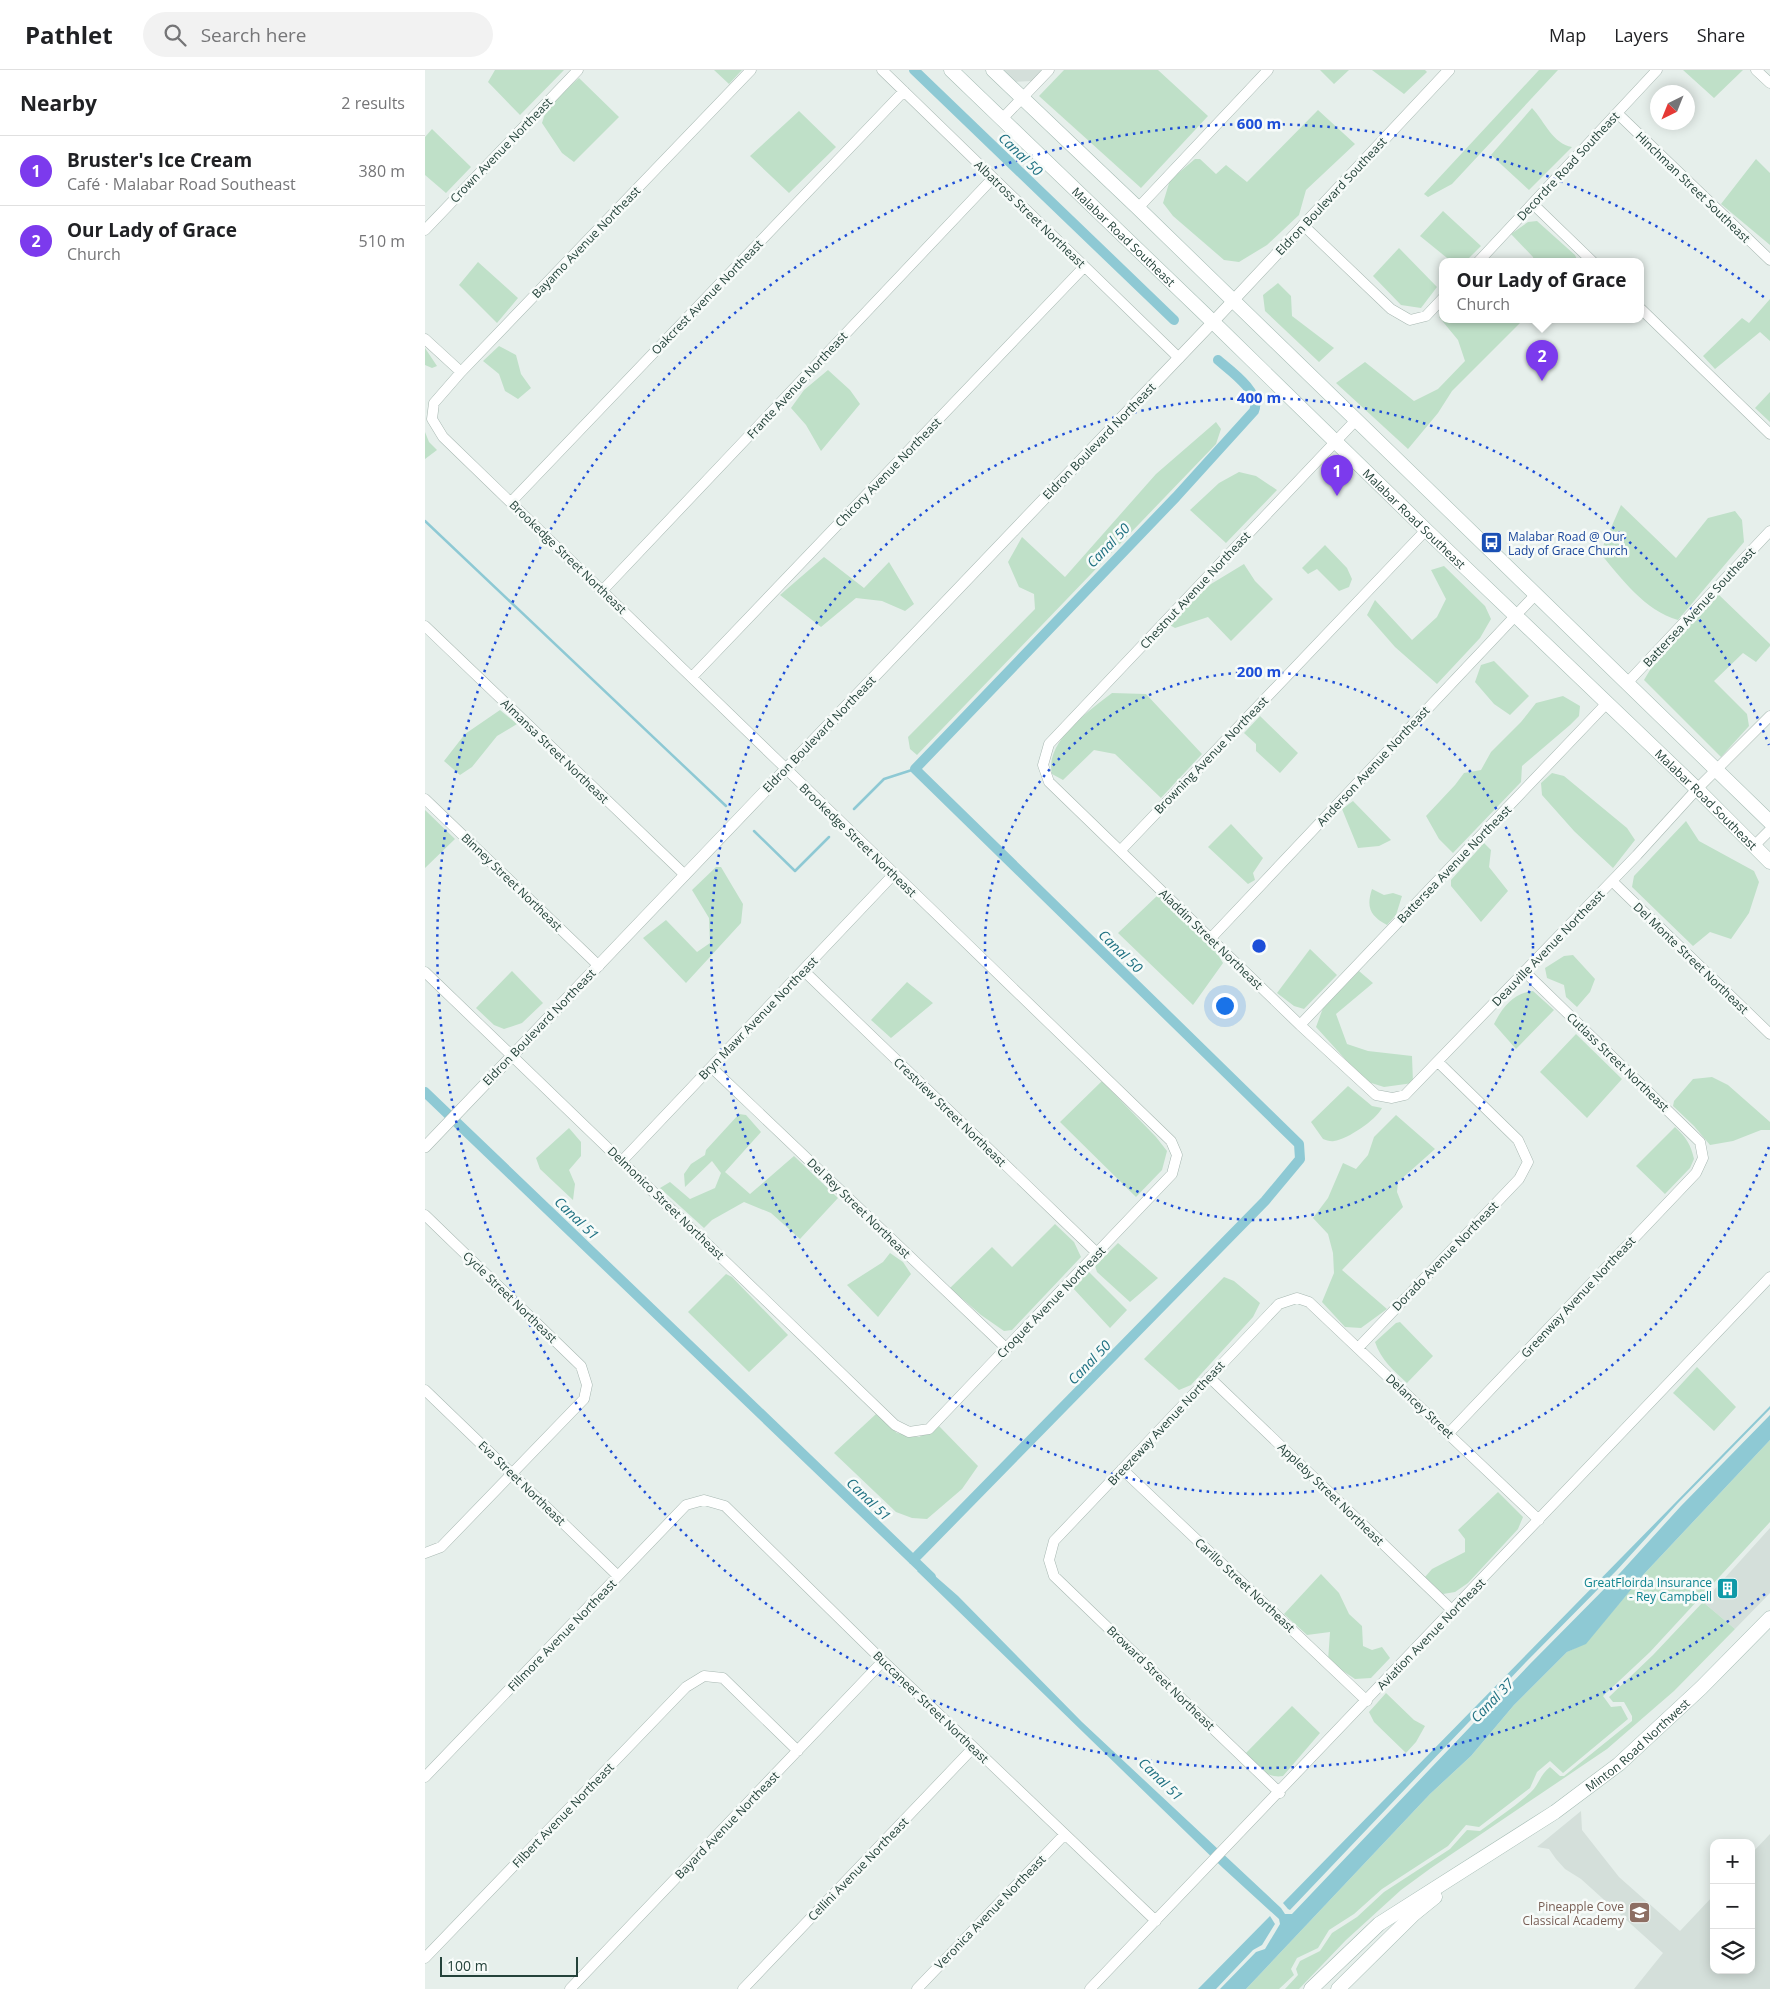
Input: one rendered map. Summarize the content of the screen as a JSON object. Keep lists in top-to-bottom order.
{
  "streets": {
    "main road": ["Malabar Road Southeast", "Minton Road Northwest"],
    "street": [
      "Crown Avenue Northeast",
      "Decordre Road Southeast",
      "Hinchman Street Southeast",
      "Eldron Boulevard Southeast",
      "Albatross Street Northeast",
      "Bayamo Avenue Northeast",
      "Oakcrest Avenue Northeast",
      "Frante Avenue Northeast",
      "Eldron Boulevard Northeast",
      "Chicory Avenue Northeast",
      "Brookedge Street Northeast",
      "Chestnut Avenue Northeast",
      "Battersea Avenue Southeast",
      "Almansa Street Northeast",
      "Browning Avenue Northeast",
      "Anderson Avenue Northeast",
      "Battersea Avenue Northeast",
      "Binney Street Northeast",
      "Aladdin Street Northeast",
      "Deauville Avenue Northeast",
      "Del Monte Street Northeast",
      "Bryn Mawr Avenue Northeast",
      "Cutlass Street Northeast",
      "Crestview Street Northeast",
      "Delmonico Street Northeast",
      "Del Rey Street Northeast",
      "Dorado Avenue Northeast",
      "Cycle Street Northeast",
      "Greenway Avenue Northeast",
      "Croquet Avenue Northeast",
      "Delancey Street",
      "Breezeway Avenue Northeast",
      "Eva Street Northeast",
      "Appleby Street Northeast",
      "Carillo Street Northeast",
      "Aviation Avenue Northeast",
      "Fillmore Avenue Northeast",
      "Broward Street Northeast",
      "Buccaneer Street Northeast",
      "Filbert Avenue Northeast",
      "Bayard Avenue Northeast",
      "Cellini Avenue Northeast",
      "Veronica Avenue Northeast"
    ]
  },
  "crossings": [
    ["Decordre Road Southeast", "Hinchman Street Southeast"],
    ["Eldron Boulevard Southeast", "Malabar Road Southeast"],
    ["Eldron Boulevard Southeast", "Eldron Boulevard Northeast"],
    ["Albatross Street Northeast", "Oakcrest Avenue Northeast"],
    ["Albatross Street Northeast", "Frante Avenue Northeast"],
    ["Albatross Street Northeast", "Eldron Boulevard Northeast"],
    ["Albatross Street Northeast", "Chicory Avenue Northeast"],
    ["Malabar Road Southeast", "Eldron Boulevard Northeast"],
    ["Malabar Road Southeast", "Chestnut Avenue Northeast"],
    ["Malabar Road Southeast", "Browning Avenue Northeast"],
    ["Malabar Road Southeast", "Anderson Avenue Northeast"],
    ["Malabar Road Southeast", "Battersea Avenue Northeast"],
    ["Malabar Road Southeast", "Deauville Avenue Northeast"],
    ["Bayamo Avenue Northeast", "Brookedge Street Northeast"],
    ["Oakcrest Avenue Northeast", "Brookedge Street Northeast"],
    ["Frante Avenue Northeast", "Brookedge Street Northeast"],
    ["Eldron Boulevard Northeast", "Brookedge Street Northeast"],
    ["Eldron Boulevard Northeast", "Almansa Street Northeast"],
    ["Eldron Boulevard Northeast", "Binney Street Northeast"],
    ["Eldron Boulevard Northeast", "Delmonico Street Northeast"],
    ["Chicory Avenue Northeast", "Brookedge Street Northeast"],
    ["Brookedge Street Northeast", "Bryn Mawr Avenue Northeast"],
    ["Brookedge Street Northeast", "Croquet Avenue Northeast"],
    ["Chestnut Avenue Northeast", "Aladdin Street Northeast"],
    ["Browning Avenue Northeast", "Aladdin Street Northeast"],
    ["Anderson Avenue Northeast", "Aladdin Street Northeast"],
    ["Battersea Avenue Northeast", "Aladdin Street Northeast"],
    ["Aladdin Street Northeast", "Deauville Avenue Northeast"],
    ["Deauville Avenue Northeast", "Del Monte Street Northeast"],
    ["Deauville Avenue Northeast", "Cutlass Street Northeast"],
    ["Deauville Avenue Northeast", "Dorado Avenue Northeast"],
    ["Bryn Mawr Avenue Northeast", "Crestview Street Northeast"],
    ["Bryn Mawr Avenue Northeast", "Delmonico Street Northeast"],
    ["Bryn Mawr Avenue Northeast", "Del Rey Street Northeast"],
    ["Cutlass Street Northeast", "Greenway Avenue Northeast"],
    ["Crestview Street Northeast", "Croquet Avenue Northeast"],
    ["Delmonico Street Northeast", "Croquet Avenue Northeast"],
    ["Del Rey Street Northeast", "Croquet Avenue Northeast"],
    ["Dorado Avenue Northeast", "Delancey Street"],
    ["Cycle Street Northeast", "Eva Street Northeast"],
    ["Greenway Avenue Northeast", "Delancey Street"],
    ["Delancey Street", "Breezeway Avenue Northeast"],
    ["Delancey Street", "Aviation Avenue Northeast"],
    ["Breezeway Avenue Northeast", "Appleby Street Northeast"],
    ["Breezeway Avenue Northeast", "Carillo Street Northeast"],
    ["Breezeway Avenue Northeast", "Broward Street Northeast"],
    ["Eva Street Northeast", "Fillmore Avenue Northeast"],
    ["Appleby Street Northeast", "Aviation Avenue Northeast"],
    ["Carillo Street Northeast", "Aviation Avenue Northeast"],
    ["Aviation Avenue Northeast", "Broward Street Northeast"],
    ["Aviation Avenue Northeast", "Buccaneer Street Northeast"],
    ["Fillmore Avenue Northeast", "Buccaneer Street Northeast"],
    ["Buccaneer Street Northeast", "Bayard Avenue Northeast"],
    ["Buccaneer Street Northeast", "Cellini Avenue Northeast"],
    ["Buccaneer Street Northeast", "Veronica Avenue Northeast"],
    ["Filbert Avenue Northeast", "Bayard Avenue Northeast"]
  ],
  "water": ["Canal 50", "Canal 51", "Canal 37"],
  "places": {
    "bus stop": ["Malabar Road @ Our Lady of Grace Church"],
    "building": ["GreatFloirda Insurance - Rey Campbell"],
    "school or university": ["Pineapple Cove Classical Academy"]
  },
  "scale_bar": "100 m",
  "north": "bottom left",
  "page": {
    "header": "Pathlet",
    "search": "Search here",
    "nav": ["Map", "Layers", "Share"],
    "heading": ["Nearby", "2 results"],
    "list": [
      {
        "mark": "1",
        "name": "Bruster's Ice Cream",
        "note": "Café · Malabar Road Southeast",
        "value": "380 m"
      },
      {
        "mark": "2",
        "name": "Our Lady of Grace",
        "note": "Church",
        "value": "510 m"
      }
    ],
    "popup": ["Our Lady of Grace", "Church"],
    "pins": ["2", "1"],
    "map_buttons": ["+", "−"],
    "scale": "100 m"
  },
  "rings": ["600 m", "400 m", "200 m"]
}
